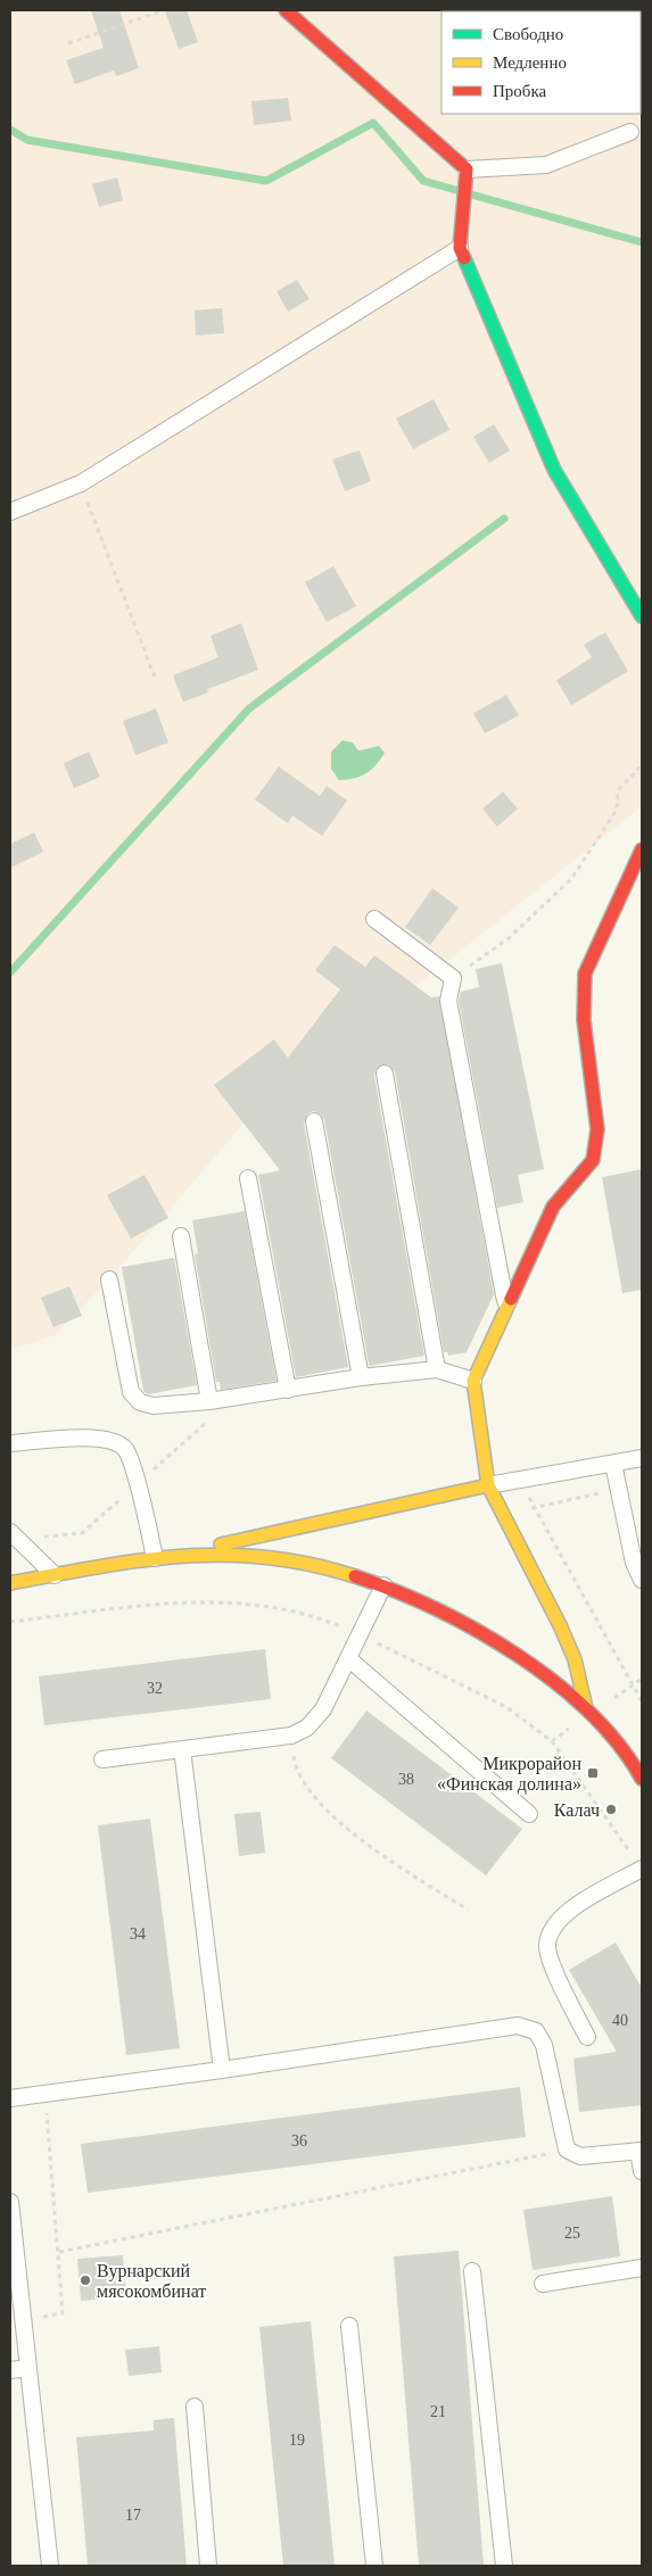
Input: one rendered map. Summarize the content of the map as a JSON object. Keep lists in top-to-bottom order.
{
  "places": {
    "transit": ["Микрорайон «Финская долина»"],
    "other": ["Калач", "Вурнарский мясокомбинат"]
  },
  "house_numbers": [
    "32",
    "38",
    "34",
    "40",
    "36",
    "25",
    "21",
    "19",
    "17"
  ],
  "legend": ["Свободно", "Медленно", "Пробка"]
}
